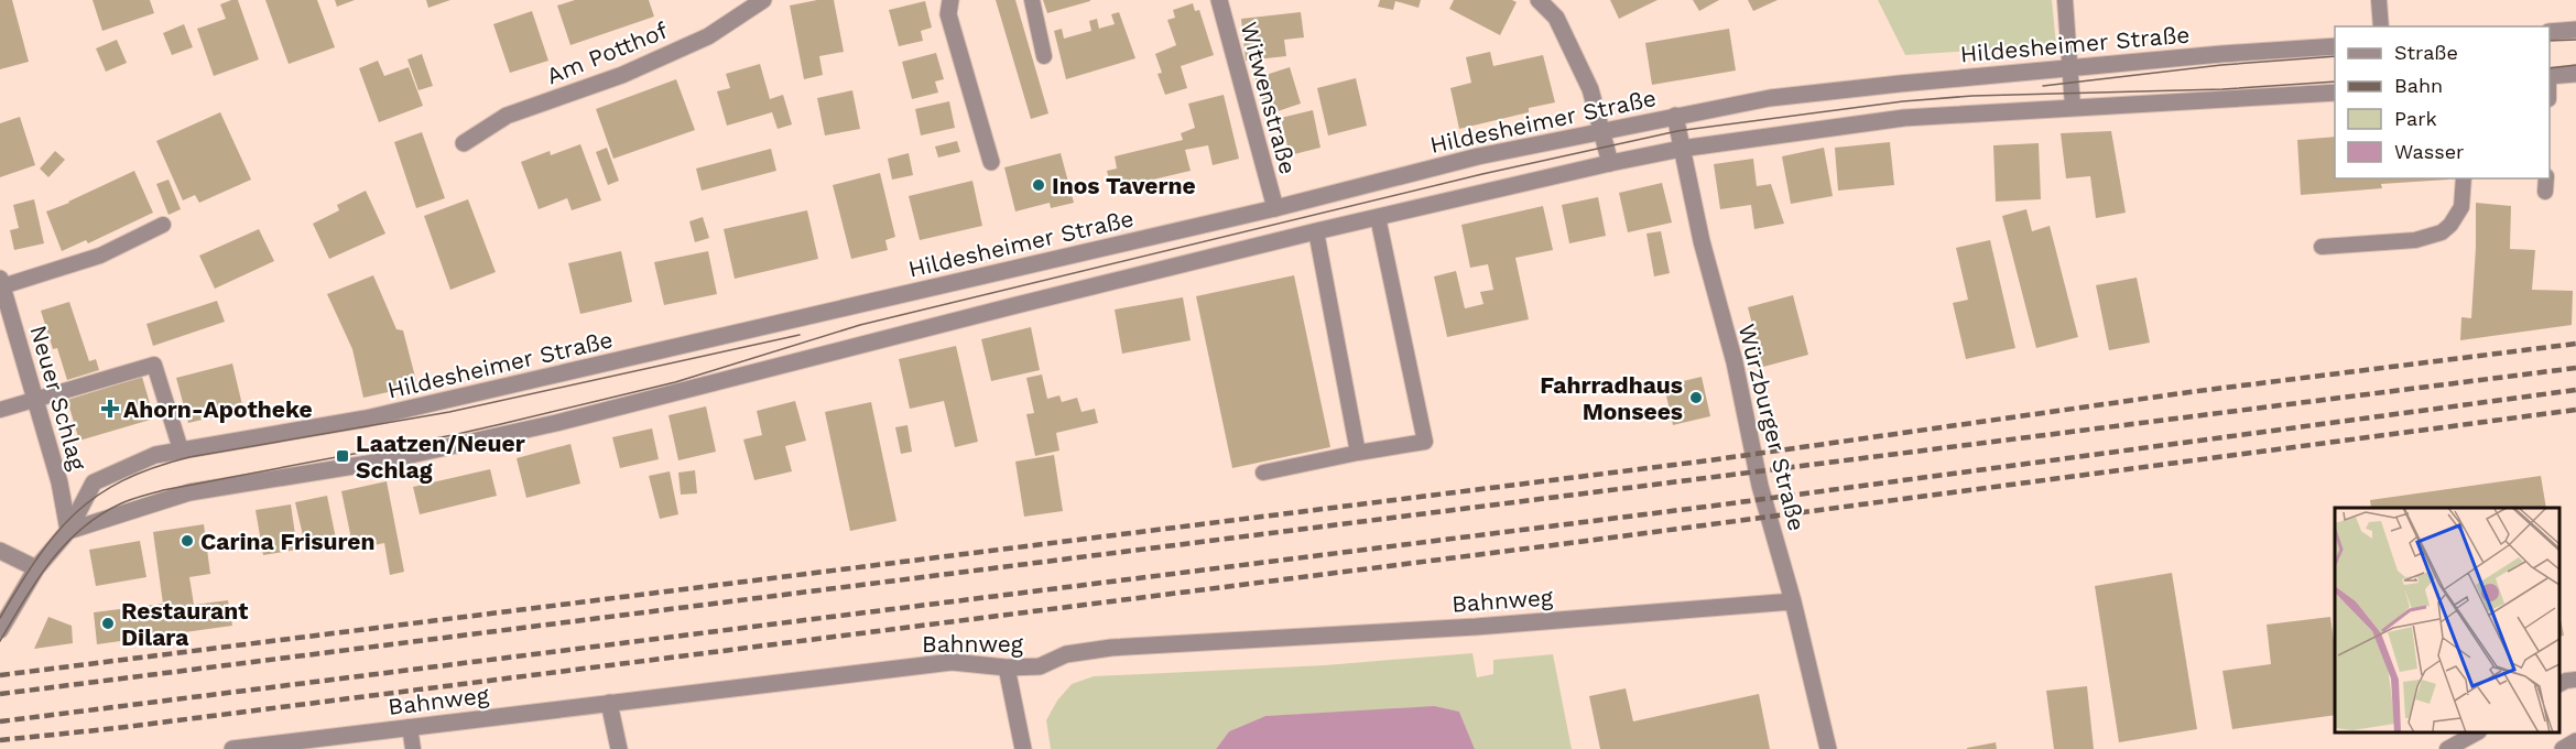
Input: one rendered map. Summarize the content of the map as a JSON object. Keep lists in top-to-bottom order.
{
  "streets": {
    "street": [
      "Hildesheimer Straße",
      "Am Potthof",
      "Witwenstraße",
      "Neuer Schlag",
      "Würzburger Straße",
      "Bahnweg"
    ]
  },
  "crossings": [
    ["Hildesheimer Straße", "Witwenstraße"],
    ["Hildesheimer Straße", "Neuer Schlag"],
    ["Hildesheimer Straße", "Würzburger Straße"],
    ["Würzburger Straße", "Bahnweg"]
  ],
  "places": {
    "other": [
      "Inos Taverne",
      "Fahrradhaus Monsees",
      "Carina Frisuren",
      "Restaurant Dilara"
    ],
    "health": ["Ahorn-Apotheke"],
    "transit": ["Laatzen/Neuer Schlag"]
  },
  "legend": [
    "Straße",
    "Bahn",
    "Park",
    "Wasser"
  ]
}
